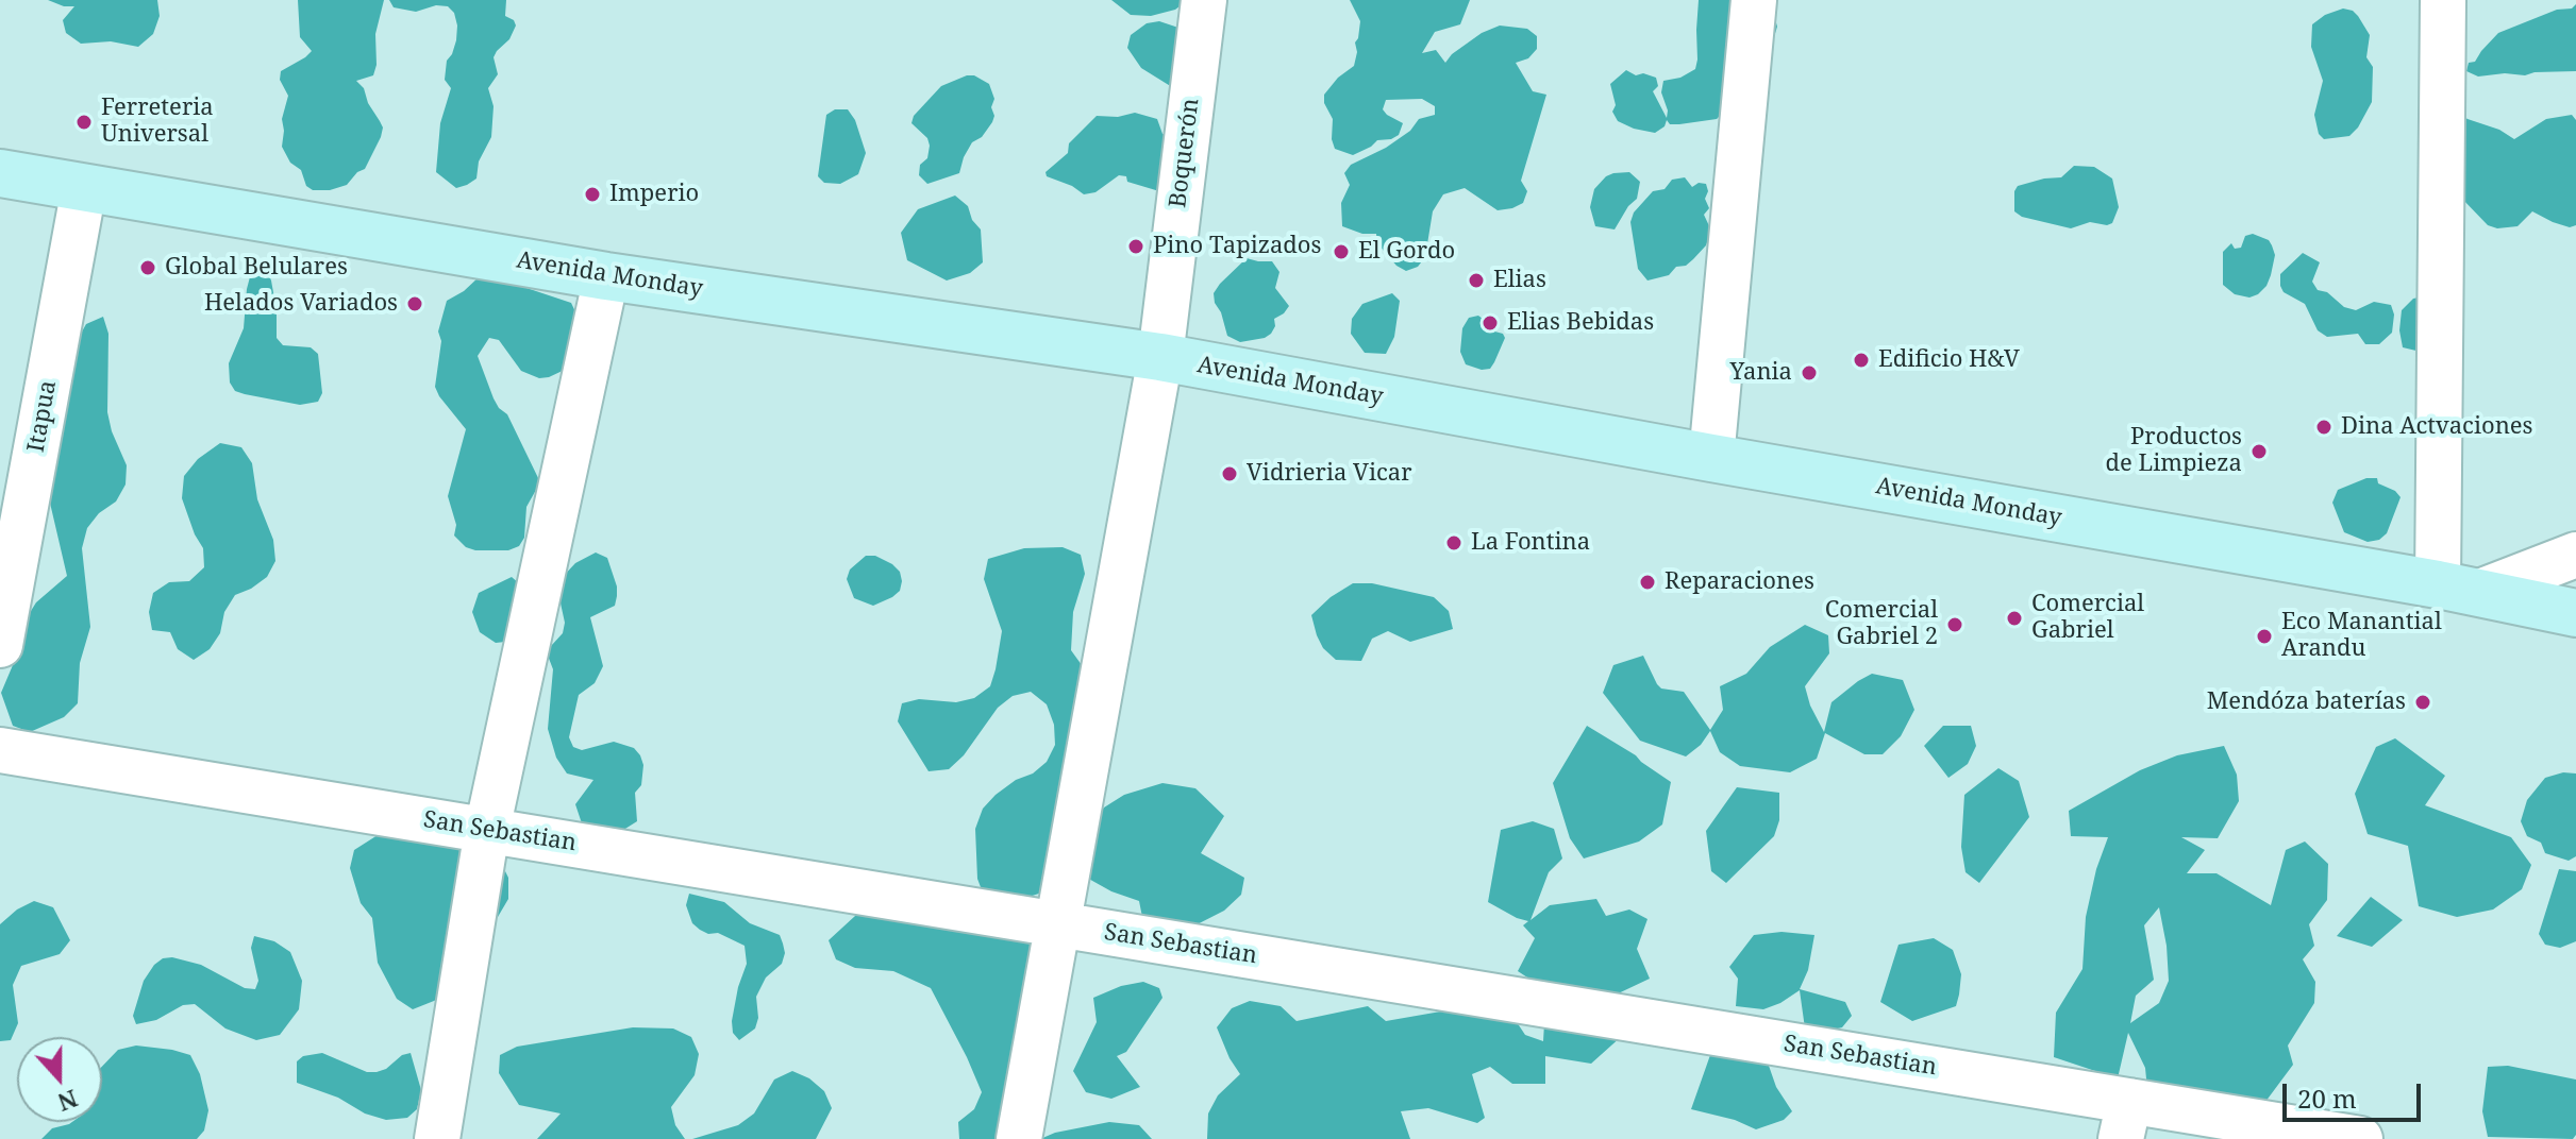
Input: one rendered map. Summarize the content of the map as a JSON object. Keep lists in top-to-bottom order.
{
  "streets": {
    "main road": ["Avenida Monday"],
    "street": ["Boquerón", "Itapua", "San Sebastian"]
  },
  "crossings": [
    ["Boquerón", "Avenida Monday"],
    ["Boquerón", "San Sebastian"],
    ["Avenida Monday", "Itapua"]
  ],
  "places": [
    "Ferreteria Universal",
    "Imperio",
    "Pino Tapizados",
    "El Gordo",
    "Global Belulares",
    "Elias",
    "Helados Variados",
    "Elias Bebidas",
    "Edificio H&V",
    "Yania",
    "Dina Actvaciones",
    "Productos de Limpieza",
    "Vidrieria Vicar",
    "La Fontina",
    "Reparaciones",
    "Comercial Gabriel",
    "Comercial Gabriel 2",
    "Eco Manantial Arandu",
    "Mendóza baterías"
  ],
  "scale_bar": "20 m",
  "north": "bottom"
}
